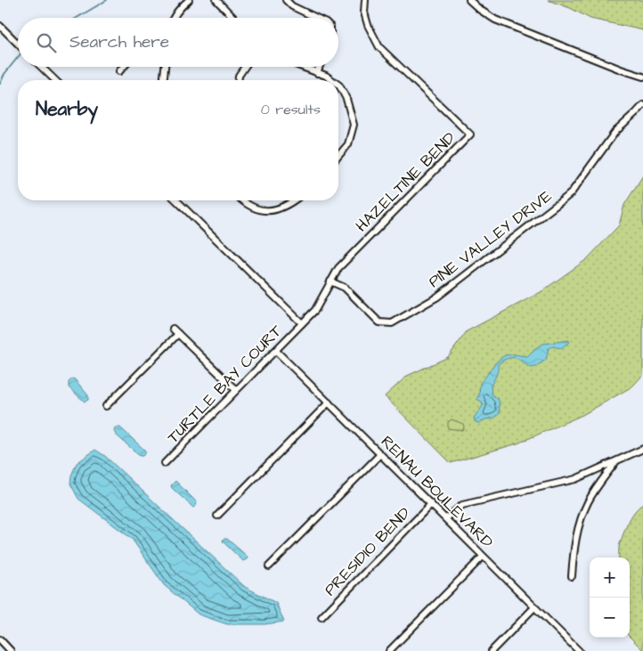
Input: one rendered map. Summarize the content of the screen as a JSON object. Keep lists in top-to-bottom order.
{
  "streets": {
    "street": [
      "HAZELTINE BEND",
      "PINE VALLEY DRIVE",
      "TURTLE BAY COURT",
      "RENAU BOULEVARD",
      "PRESIDIO BEND"
    ]
  },
  "crossings": [
    ["HAZELTINE BEND", "PINE VALLEY DRIVE"],
    ["HAZELTINE BEND", "TURTLE BAY COURT"],
    ["TURTLE BAY COURT", "RENAU BOULEVARD"],
    ["RENAU BOULEVARD", "PRESIDIO BEND"]
  ],
  "page": {
    "search": "Search here",
    "heading": ["Nearby", "0 results"],
    "map_buttons": ["+", "−"]
  }
}
